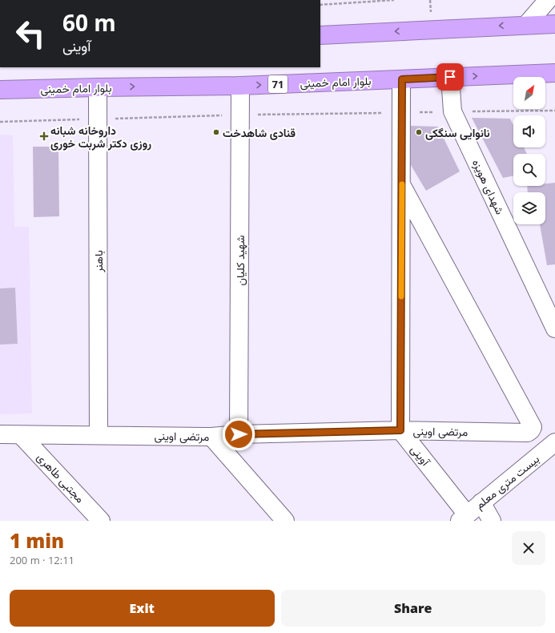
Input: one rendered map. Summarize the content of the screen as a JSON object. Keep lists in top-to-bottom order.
{
  "streets": {
    "highway": ["بلوار امام خمینی", "71"],
    "street": [
      "شهدای هویزه",
      "شهید کلیان",
      "باهنر",
      "مرتضی اوینی",
      "آوینی",
      "مجتبی طاهری",
      "بیست متری معلم"
    ]
  },
  "crossings": [
    ["بلوار امام خمینی", "شهدای هویزه"],
    ["بلوار امام خمینی", "شهید کلیان"],
    ["بلوار امام خمینی", "باهنر"],
    ["شهید کلیان", "مرتضی اوینی"],
    ["باهنر", "مرتضی اوینی"],
    ["مرتضی اوینی", "آوینی"],
    ["مرتضی اوینی", "مجتبی طاهری"],
    ["آوینی", "بیست متری معلم"]
  ],
  "places": {
    "other": ["قنادی شاهدخت", "نانوایی سنگکی"],
    "health": ["داروخانه شبانه روزی دکتر شربت خوری"]
  },
  "north": "top right",
  "page": {
    "turn": ["60 m", "آوینی"],
    "heading": ["1 min", "200 m · 12:11"],
    "buttons": ["Exit", "Share"]
  }
}
